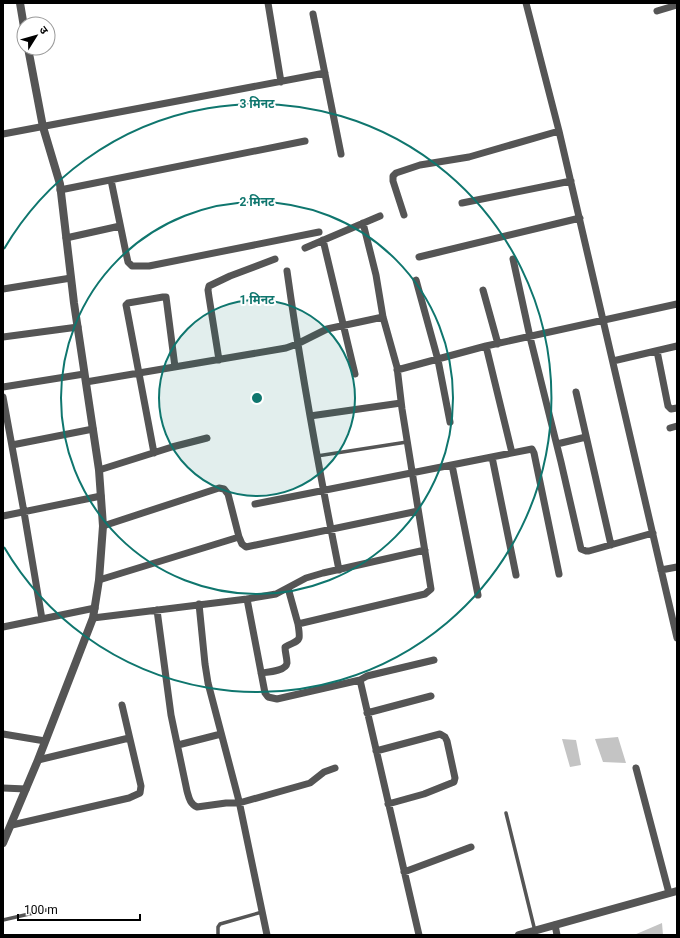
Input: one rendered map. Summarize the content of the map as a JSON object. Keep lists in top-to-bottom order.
{
  "scale_bar": "100 m",
  "north": "top right",
  "rings": ["3 मिनट", "2 मिनट", "1 मिनट"]
}
